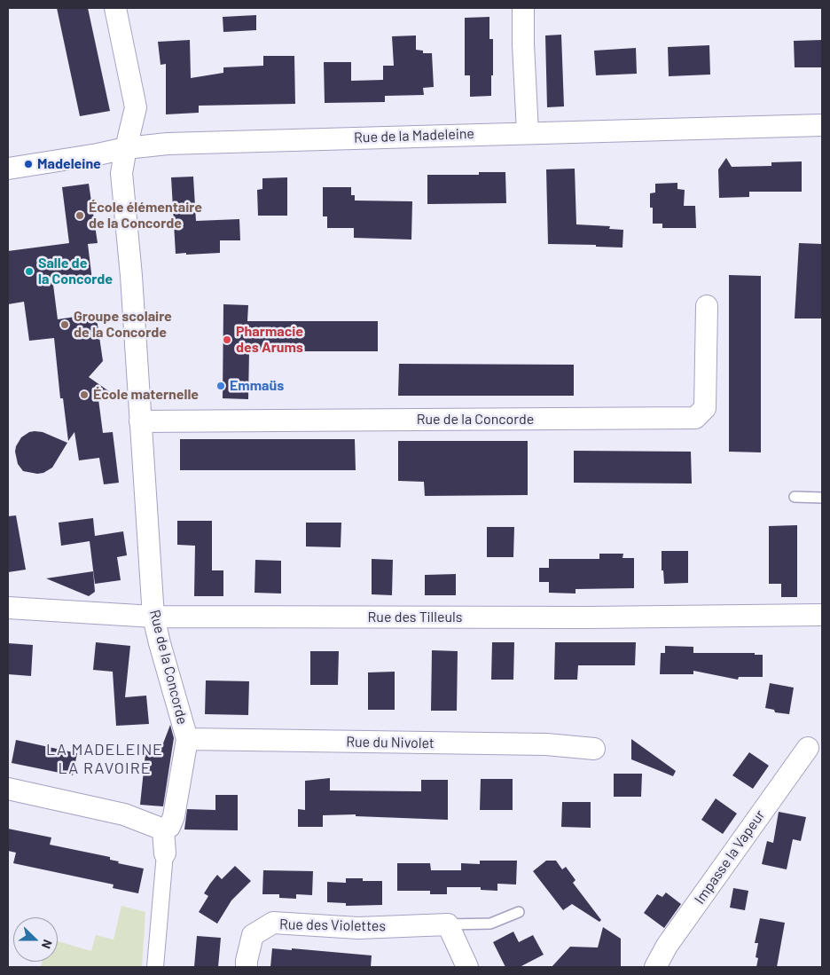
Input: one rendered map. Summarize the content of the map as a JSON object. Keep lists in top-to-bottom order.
{
  "streets": {
    "street": [
      "Rue de la Madeleine",
      "Rue de la Concorde",
      "Rue des Tilleuls",
      "Rue du Nivolet",
      "Impasse la Vapeur",
      "Rue des Violettes"
    ]
  },
  "crossings": [
    ["Rue de la Madeleine", "Rue de la Concorde"],
    ["Rue de la Concorde", "Rue des Tilleuls"],
    ["Rue de la Concorde", "Rue du Nivolet"]
  ],
  "districts": ["LA MADELEINE LA RAVOIRE"],
  "places": [
    "Madeleine",
    "École élémentaire de la Concorde",
    "Salle de la Concorde",
    "Groupe scolaire de la Concorde",
    "Pharmacie des Arums",
    "Emmaüs",
    "École maternelle"
  ],
  "north": "right"
}
